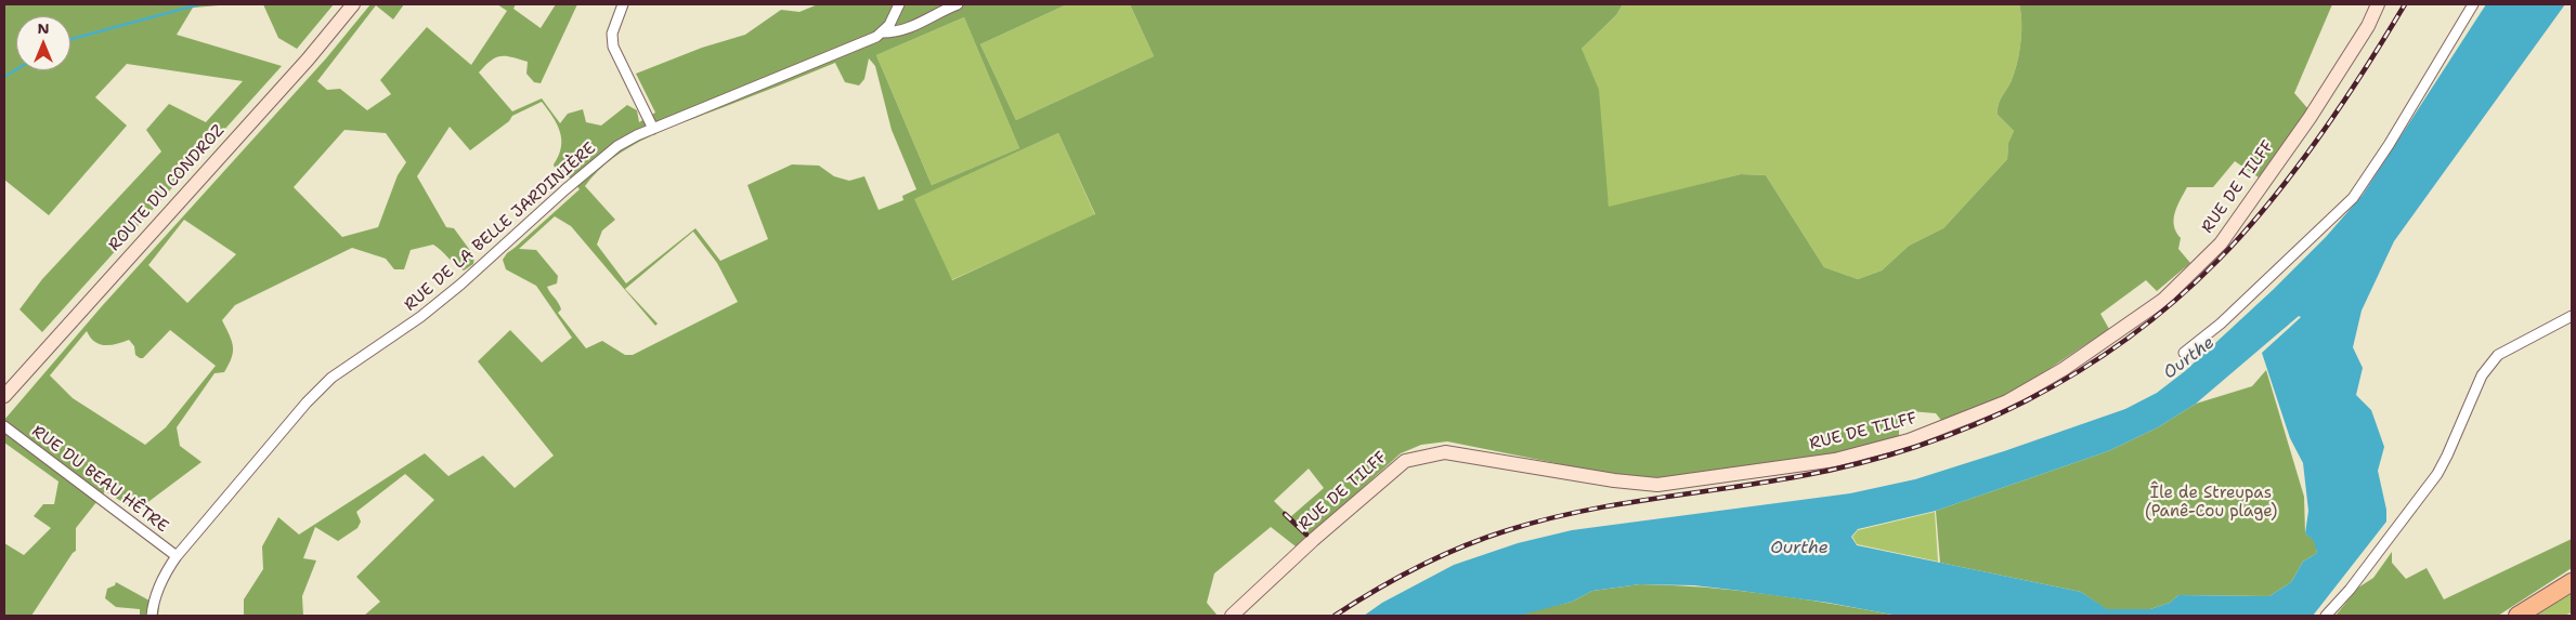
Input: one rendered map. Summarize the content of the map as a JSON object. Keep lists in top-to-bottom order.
{
  "streets": {
    "main road": ["RUE DE TILFF", "ROUTE DU CONDROZ"],
    "street": ["RUE DE LA BELLE JARDINIÈRE", "RUE DU BEAU HÊTRE"]
  },
  "crossings": [
    ["RUE DE LA BELLE JARDINIÈRE", "RUE DU BEAU HÊTRE"]
  ],
  "water": ["Ourthe"],
  "parks": ["Île de Streupas (Panê-Cou plage)"],
  "north": "top"
}
